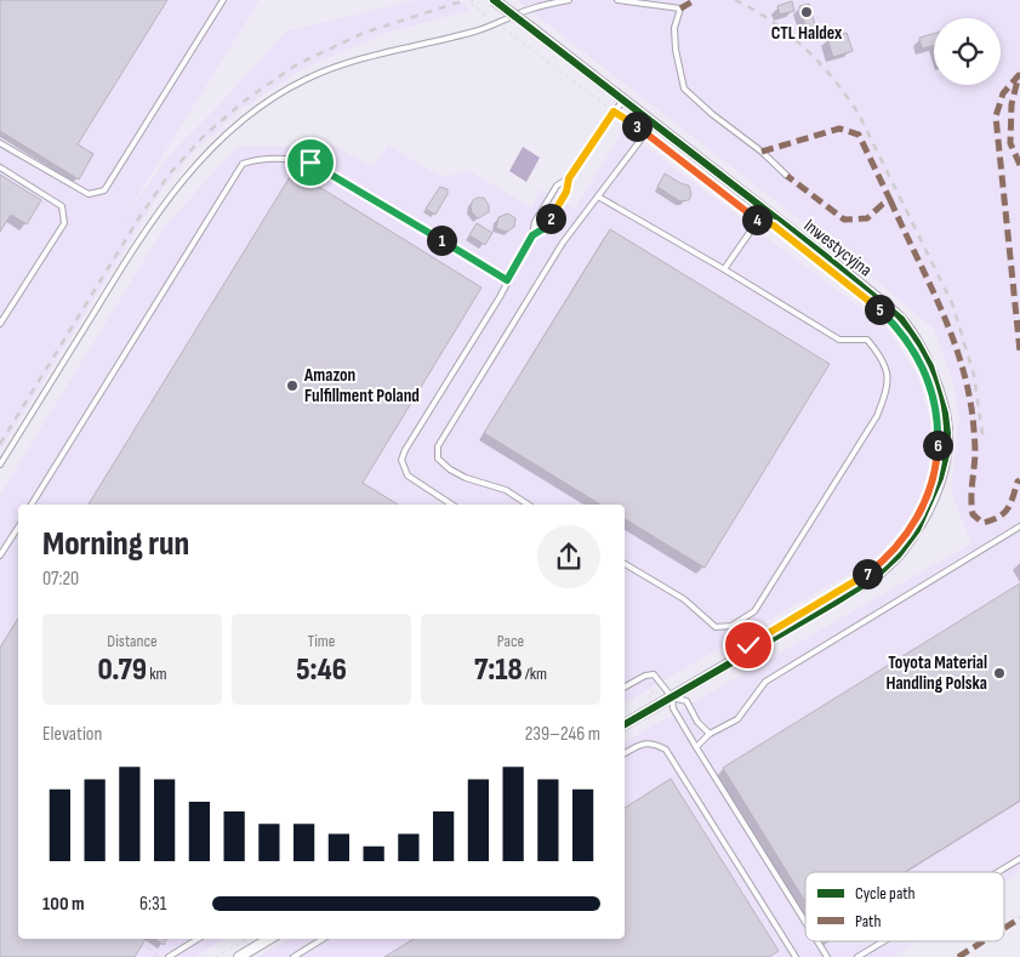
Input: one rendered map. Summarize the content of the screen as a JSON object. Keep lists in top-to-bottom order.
{
  "streets": {
    "street": ["Inwestycyjna"]
  },
  "places": ["CTL Haldex", "Amazon Fulfillment Poland", "Toyota Material Handling Polska"],
  "legend": ["Cycle path", "Path"],
  "page": {
    "pins": [
      "3",
      "2",
      "4",
      "1",
      "5",
      "6",
      "7"
    ],
    "heading": ["Morning run", "07:20"],
    "stats": [
      ["Distance", "0.79 km"],
      ["Time", "5:46"],
      ["Pace", "7:18 /km"]
    ],
    "chart": ["Elevation", "239–246 m"],
    "list": [
      {
        "name": "100 m",
        "note": "6:31"
      }
    ]
  }
}
